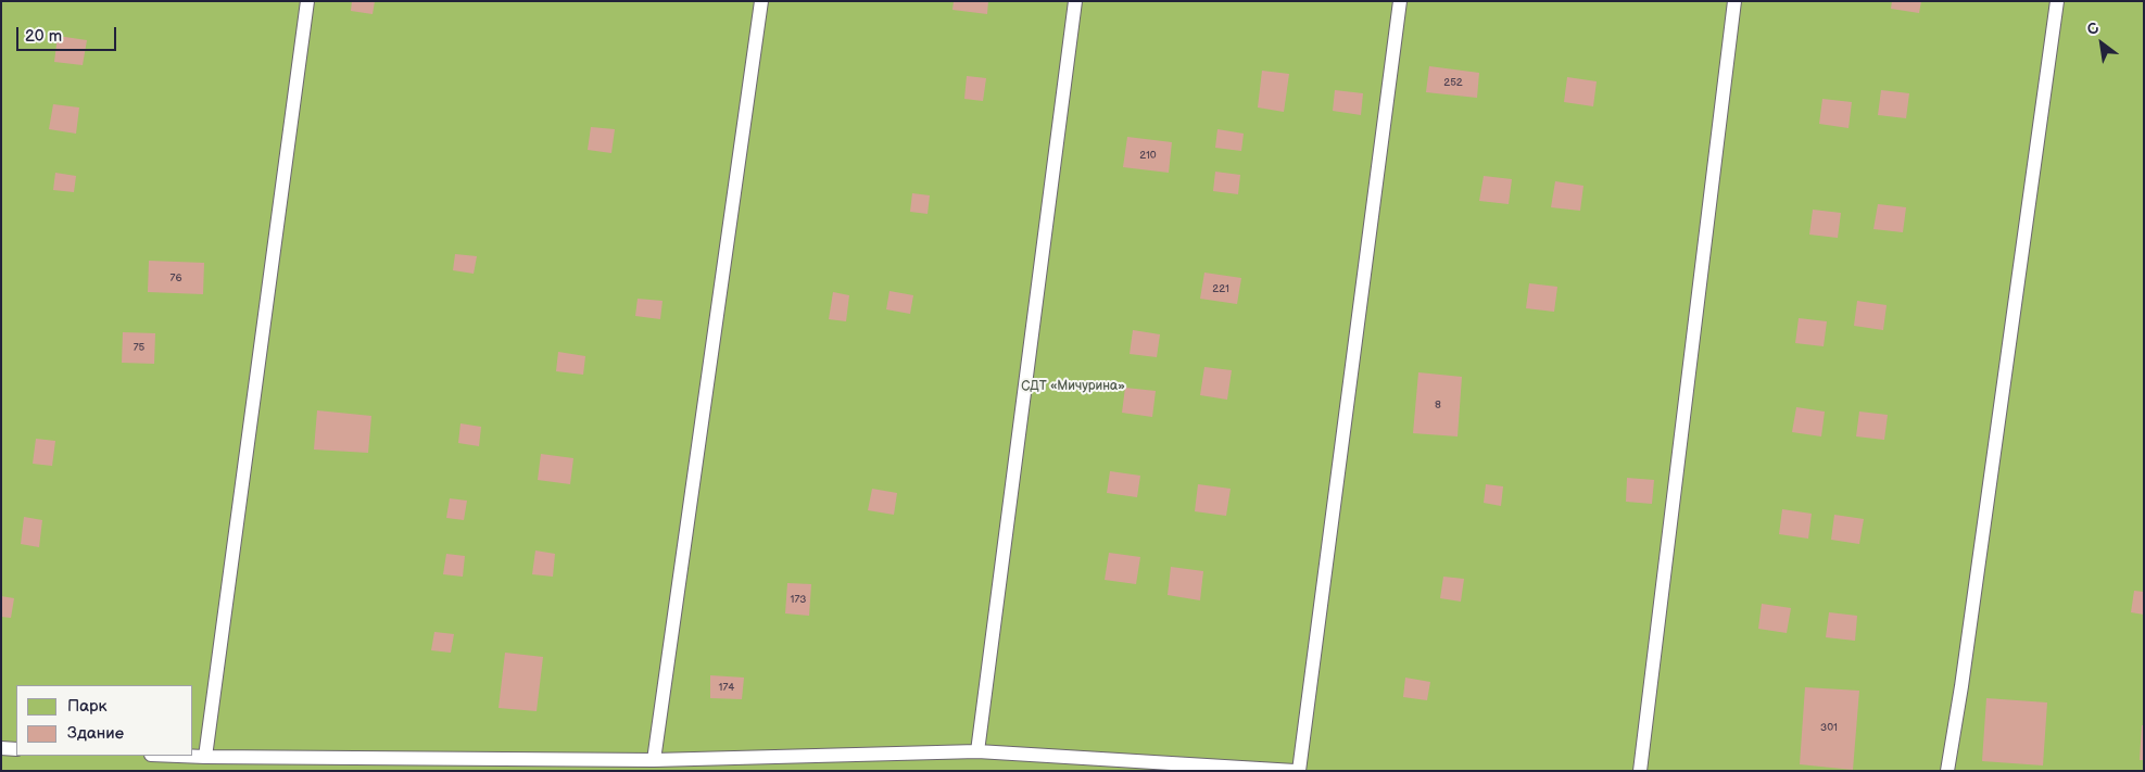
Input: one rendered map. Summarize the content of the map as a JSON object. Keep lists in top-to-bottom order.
{
  "parks": ["СДТ «Мичурина»"],
  "house_numbers": [
    "252",
    "210",
    "76",
    "221",
    "75",
    "8",
    "173",
    "174",
    "301"
  ],
  "legend": ["Парк", "Здание"],
  "scale_bar": "20 m",
  "north": "top left"
}
